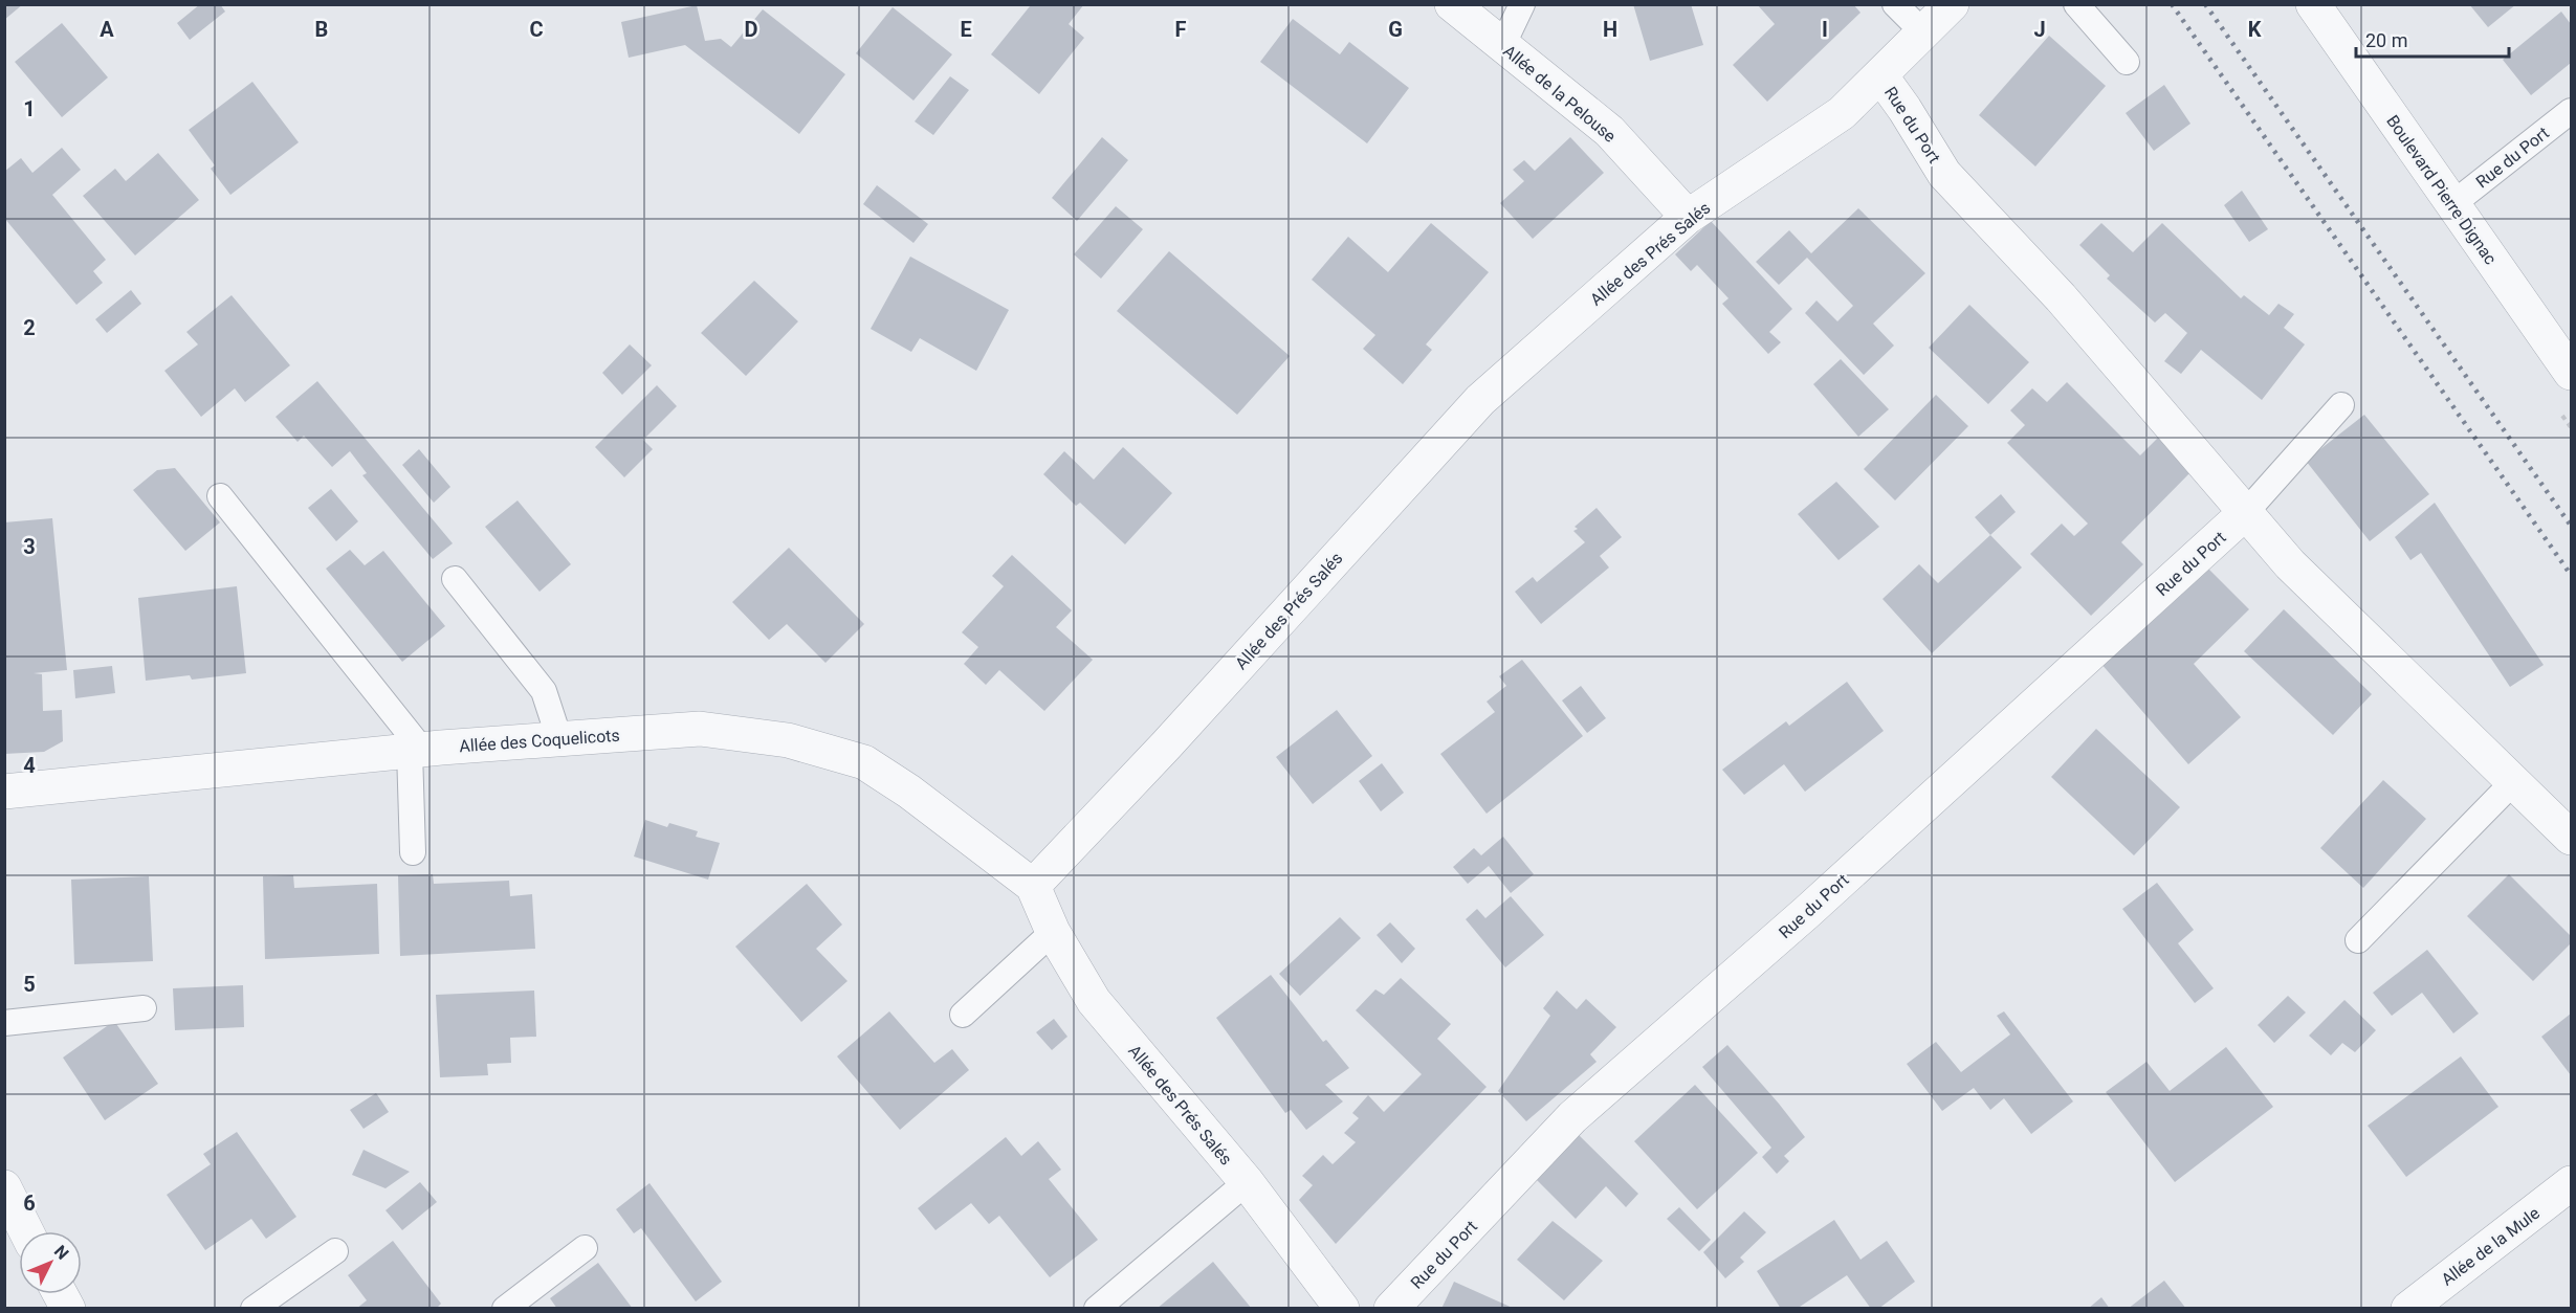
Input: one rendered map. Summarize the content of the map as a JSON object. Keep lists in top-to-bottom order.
{
  "streets": {
    "street": [
      "Allée de la Pelouse",
      "Rue du Port",
      "Boulevard Pierre Dignac",
      "Allée des Prés Salés",
      "Allée des Coquelicots",
      "Allée de la Mule"
    ]
  },
  "crossings": [
    ["Allée de la Pelouse", "Allée des Prés Salés"],
    ["Rue du Port", "Boulevard Pierre Dignac"],
    ["Rue du Port", "Allée des Prés Salés"],
    ["Allée des Prés Salés", "Allée des Coquelicots"]
  ],
  "scale_bar": "20 m",
  "north": "top right",
  "grid": {
    "columns": [
      "A",
      "B",
      "C",
      "D",
      "E",
      "F",
      "G",
      "H",
      "I",
      "J",
      "K"
    ],
    "rows": [
      "1",
      "2",
      "3",
      "4",
      "5",
      "6"
    ]
  }
}
